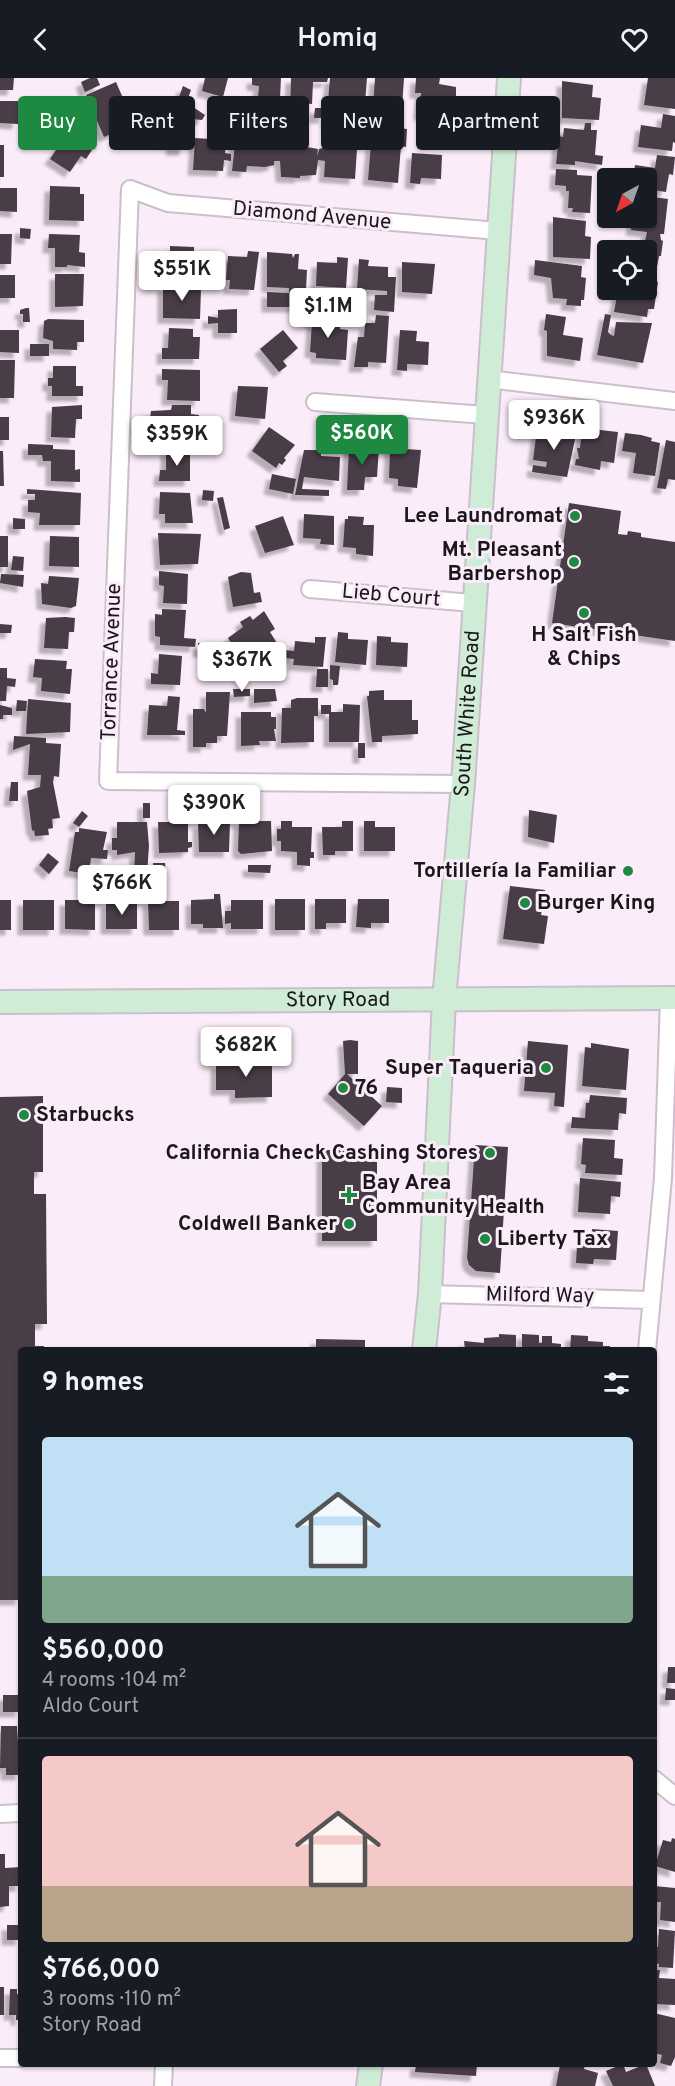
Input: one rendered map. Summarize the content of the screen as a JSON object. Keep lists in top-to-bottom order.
{
  "streets": {
    "main road": ["South White Road", "Story Road"],
    "street": [
      "Diamond Avenue",
      "Lieb Court",
      "Torrance Avenue",
      "Milford Way"
    ]
  },
  "crossings": [
    ["Diamond Avenue", "Torrance Avenue"],
    ["Diamond Avenue", "South White Road"],
    ["Lieb Court", "South White Road"],
    ["Torrance Avenue", "South White Road"],
    ["South White Road", "Story Road"],
    ["South White Road", "Milford Way"]
  ],
  "places": {
    "other": [
      "Lee Laundromat",
      "Mt. Pleasant Barbershop",
      "H Salt Fish & Chips",
      "Tortillería la Familiar",
      "Burger King",
      "Super Taqueria",
      "76",
      "Starbucks",
      "California Check Cashing Stores",
      "Coldwell Banker",
      "Liberty Tax"
    ],
    "health": ["Bay Area Community Health"]
  },
  "north": "bottom left",
  "page": {
    "header": "Homiq",
    "chip": [
      "Buy",
      "Rent",
      "Filters",
      "New",
      "Apartment"
    ],
    "price": [
      "$551K",
      "$1.1M",
      "$936K",
      "$560K",
      "$359K",
      "$367K",
      "$390K",
      "$766K",
      "$682K"
    ],
    "heading": "9 homes",
    "list": [
      {
        "name": "$560,000",
        "note": "4 rooms · 104 m² · Aldo Court"
      },
      {
        "name": "$766,000",
        "note": "3 rooms · 110 m² · Story Road"
      }
    ]
  }
}
